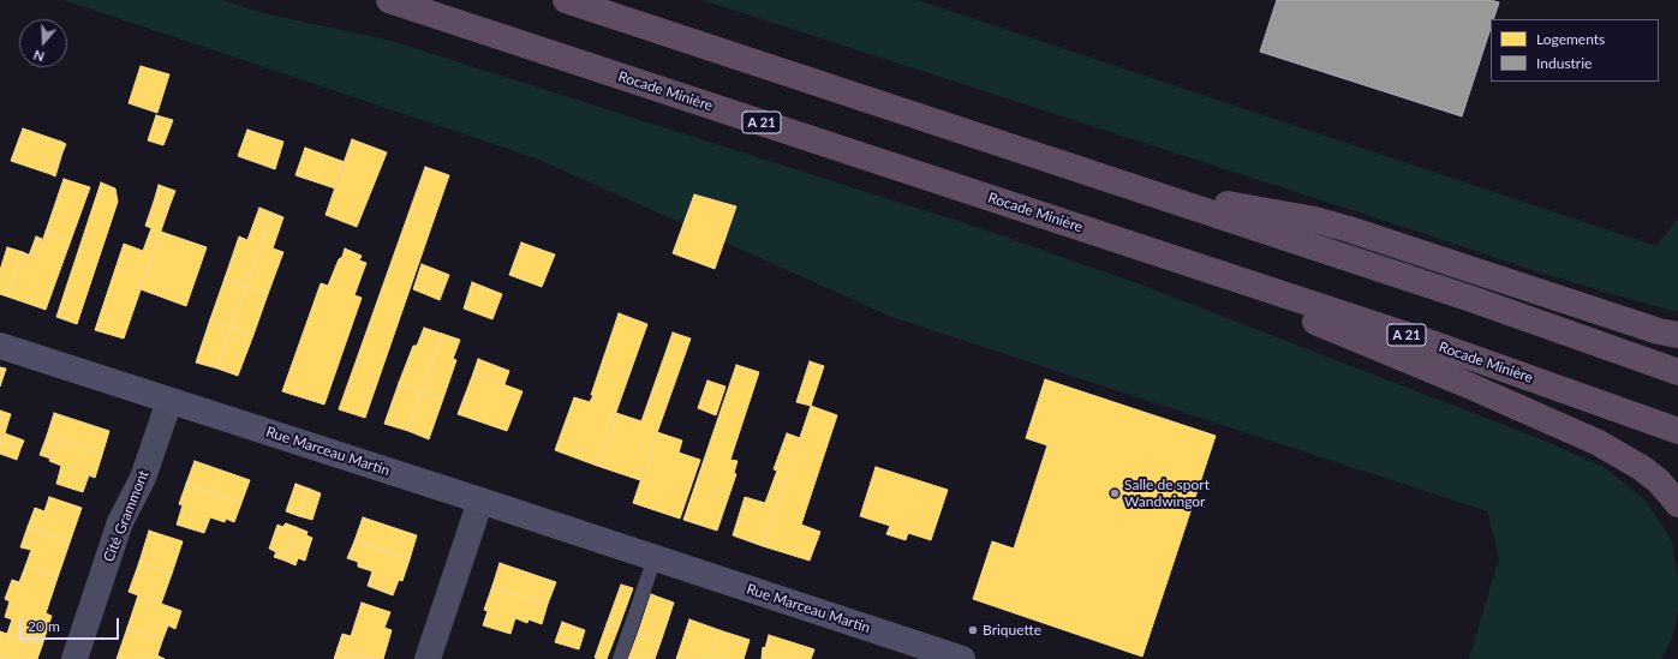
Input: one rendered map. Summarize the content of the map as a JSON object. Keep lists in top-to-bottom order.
{
  "streets": {
    "highway": ["Rocade Minière", "A 21"],
    "street": ["Rue Marceau Martin", "Cité Grammont"]
  },
  "crossings": [
    ["Rue Marceau Martin", "Cité Grammont"]
  ],
  "places": ["Salle de sport Wandwingor", "Briquette"],
  "legend": ["Logements", "Industrie"],
  "scale_bar": "20 m",
  "north": "bottom"
}
